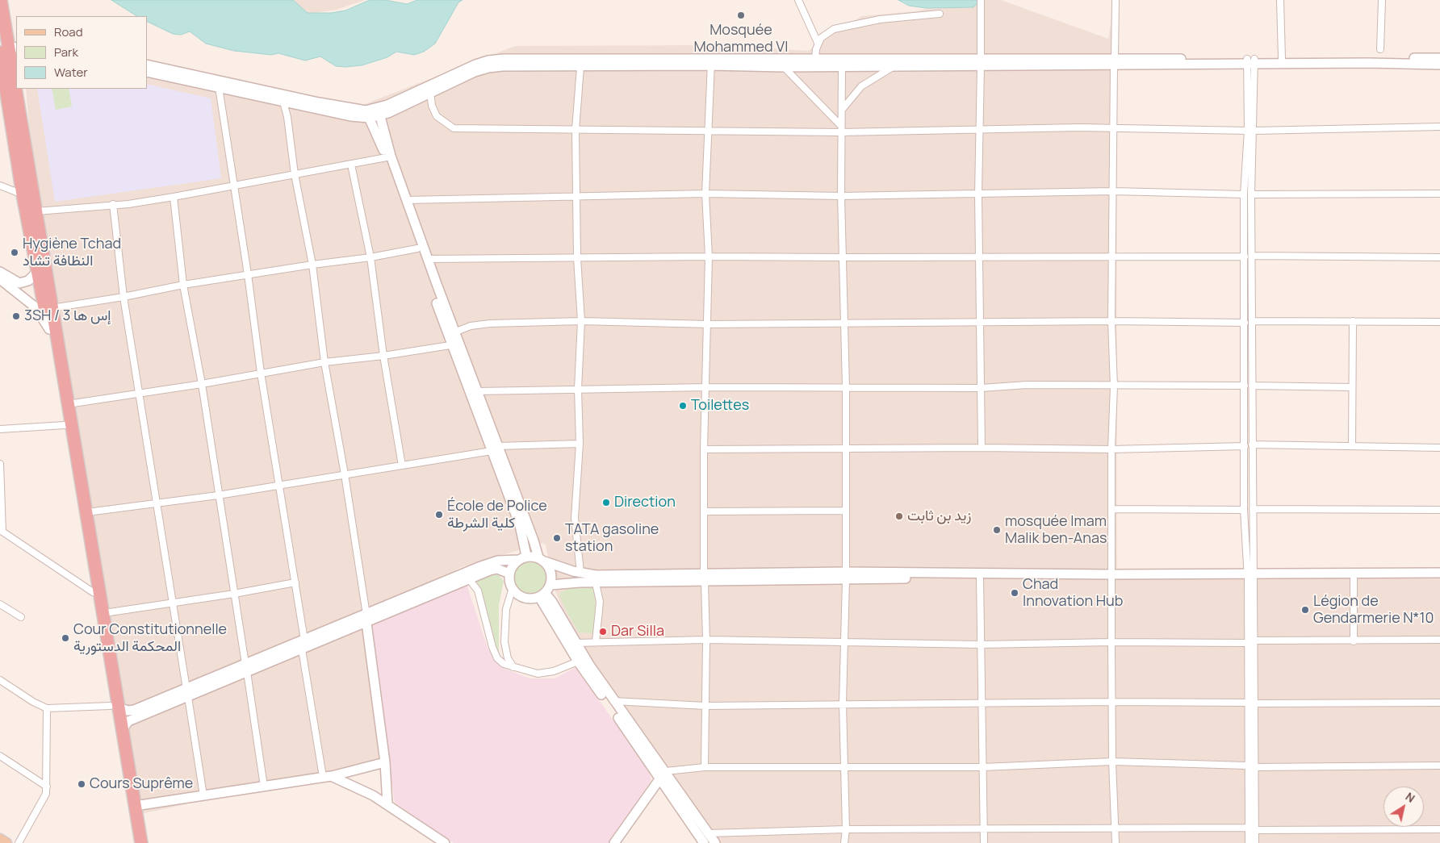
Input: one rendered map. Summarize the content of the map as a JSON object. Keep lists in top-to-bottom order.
{
  "places": [
    "Mosquée Mohammed VI",
    "Hygiène Tchad النظافة تشاد",
    "3SH / 3 إس ها",
    "Toilettes",
    "Direction",
    "École de Police كلية الشرطة",
    "زيد بن ثابت",
    "mosquée Imam Malik ben-Anas",
    "TATA gasoline station",
    "Chad Innovation Hub",
    "Légion de Gendarmerie N*10",
    "Dar Silla",
    "Cour Constitutionnelle المحكمة الدستورية",
    "Cours Suprême"
  ],
  "legend": ["Road", "Park", "Water"],
  "north": "top right"
}
